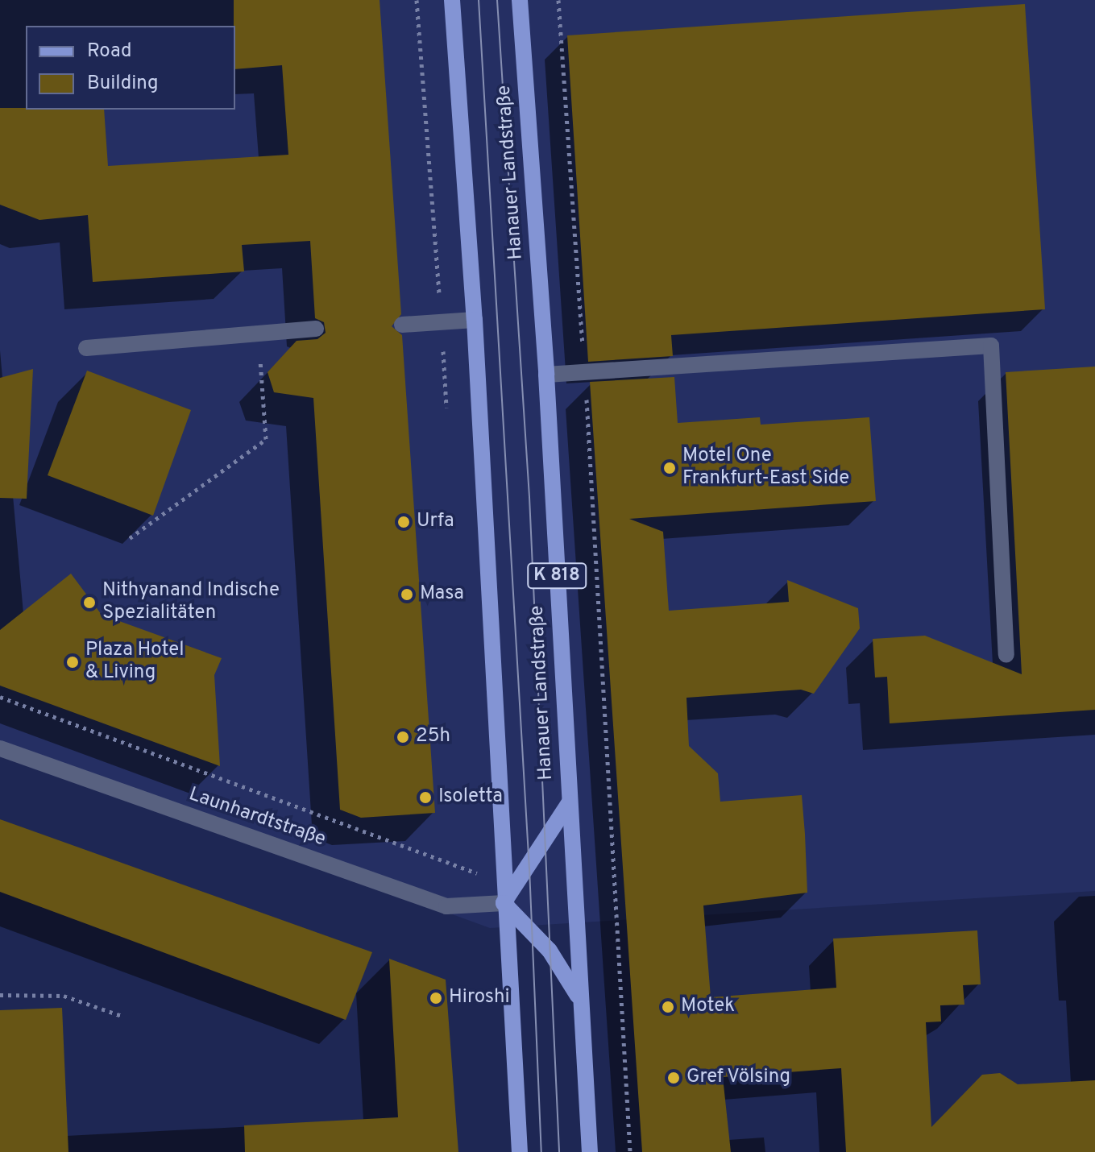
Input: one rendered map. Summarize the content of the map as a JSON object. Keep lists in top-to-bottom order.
{
  "streets": {
    "main road": ["Hanauer Landstraße", "K 818"],
    "street": ["Launhardtstraße"]
  },
  "places": [
    "Motel One Frankfurt-East Side",
    "Urfa",
    "Masa",
    "Nithyanand Indische Spezialitäten",
    "Plaza Hotel & Living",
    "25h",
    "Isoletta",
    "Hiroshi",
    "Motek",
    "Gref Völsing"
  ],
  "legend": ["Road", "Building"]
}
